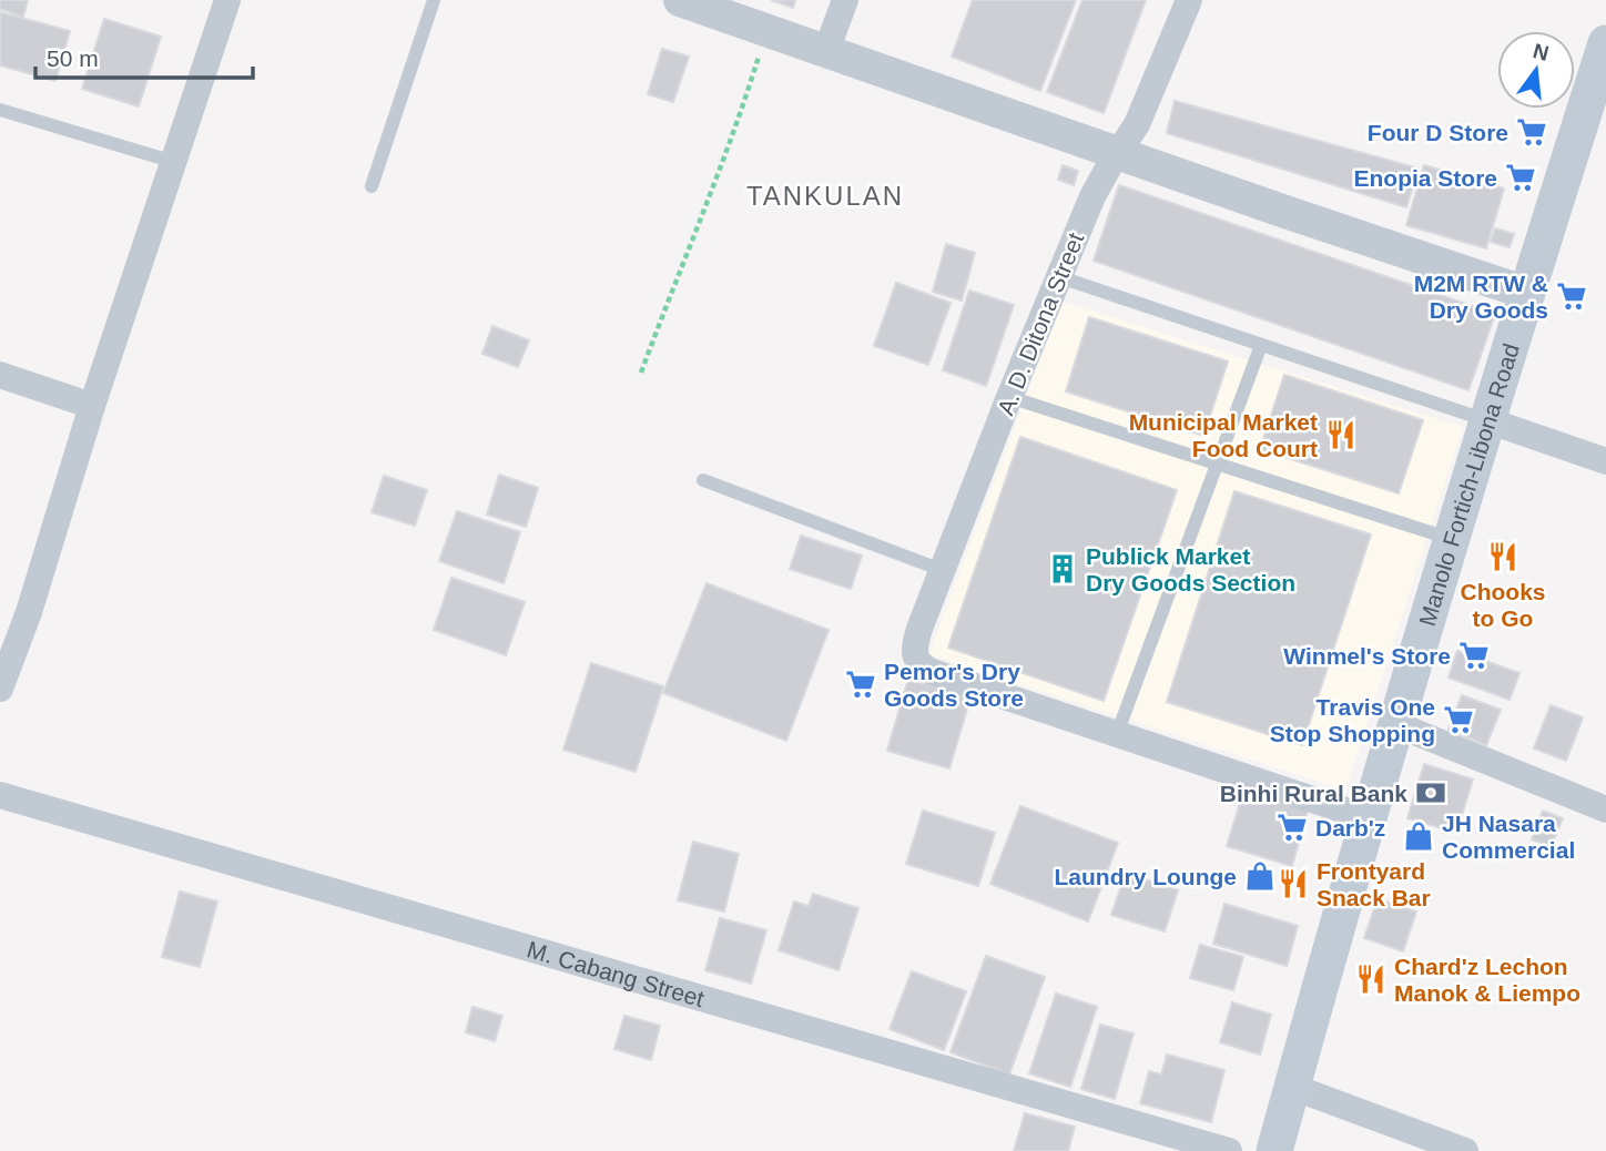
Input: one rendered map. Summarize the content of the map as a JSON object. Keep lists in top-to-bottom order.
{
  "streets": {
    "main road": ["Manolo Fortich-Libona Road"],
    "street": ["A. D. Ditona Street", "M. Cabang Street"]
  },
  "districts": ["TANKULAN"],
  "places": {
    "supermarket": [
      "Four D Store",
      "Enopia Store",
      "M2M RTW & Dry Goods",
      "Winmel's Store",
      "Pemor's Dry Goods Store",
      "Travis One Stop Shopping",
      "Darb'z"
    ],
    "restaurant": [
      "Municipal Market Food Court",
      "Chooks to Go",
      "Frontyard Snack Bar",
      "Chard'z Lechon Manok & Liempo"
    ],
    "building": ["Publick Market Dry Goods Section"],
    "bank": ["Binhi Rural Bank"],
    "shop": ["JH Nasara Commercial", "Laundry Lounge"]
  },
  "scale_bar": "50 m",
  "north": "top"
}
